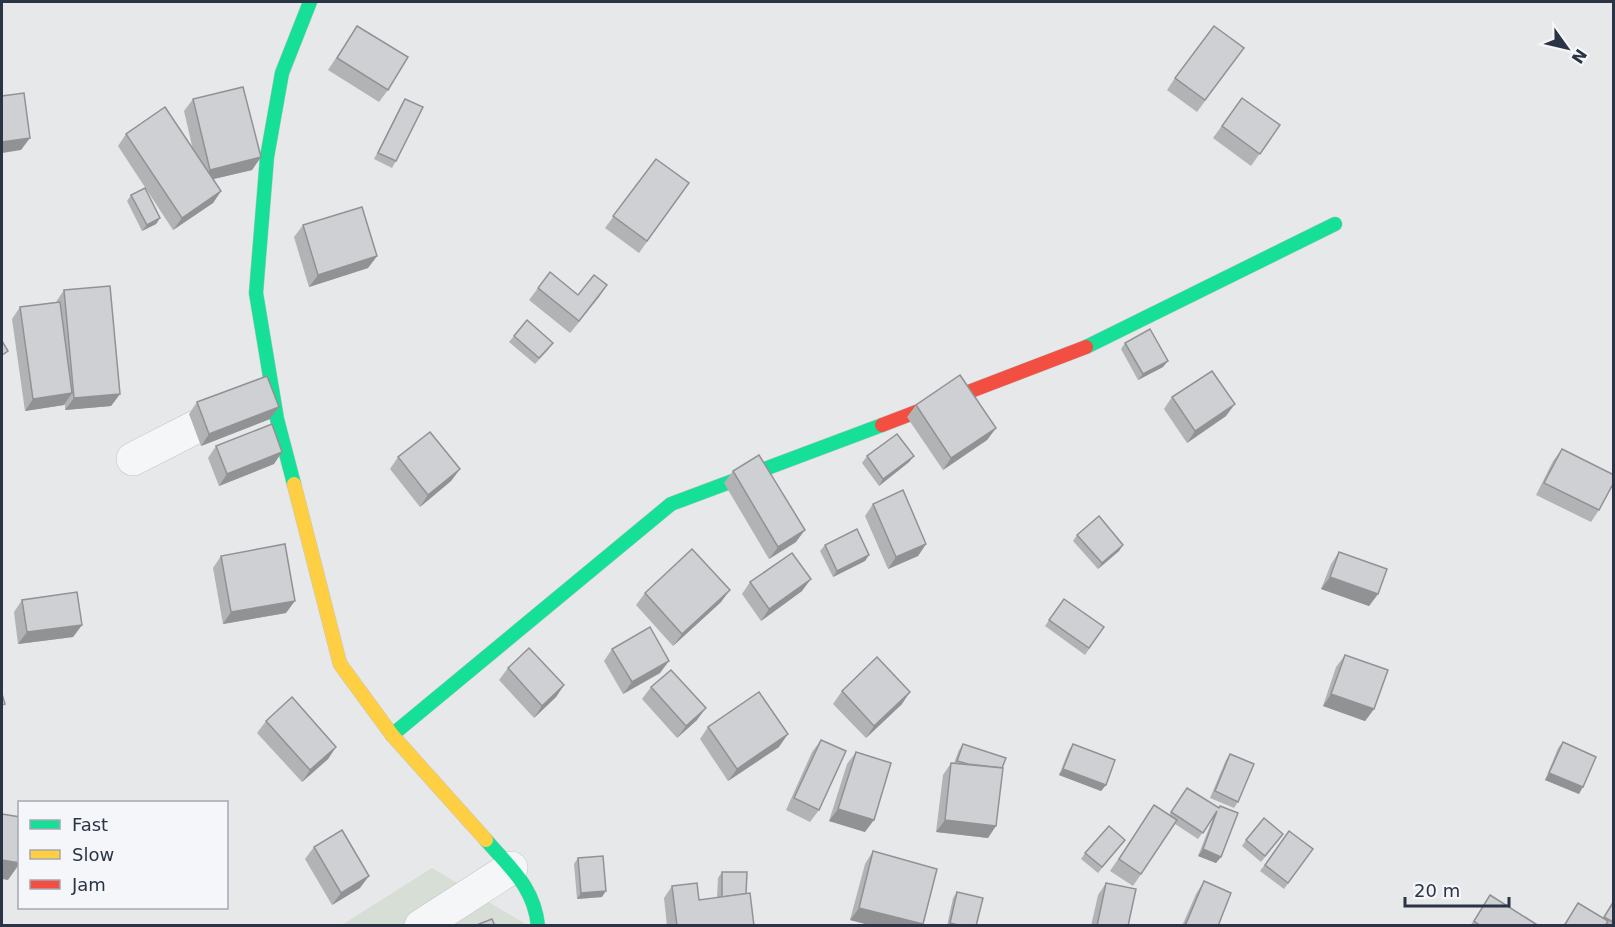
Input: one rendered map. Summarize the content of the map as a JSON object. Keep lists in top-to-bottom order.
{
  "legend": ["Fast", "Slow", "Jam"],
  "scale_bar": "20 m",
  "north": "bottom right"
}
